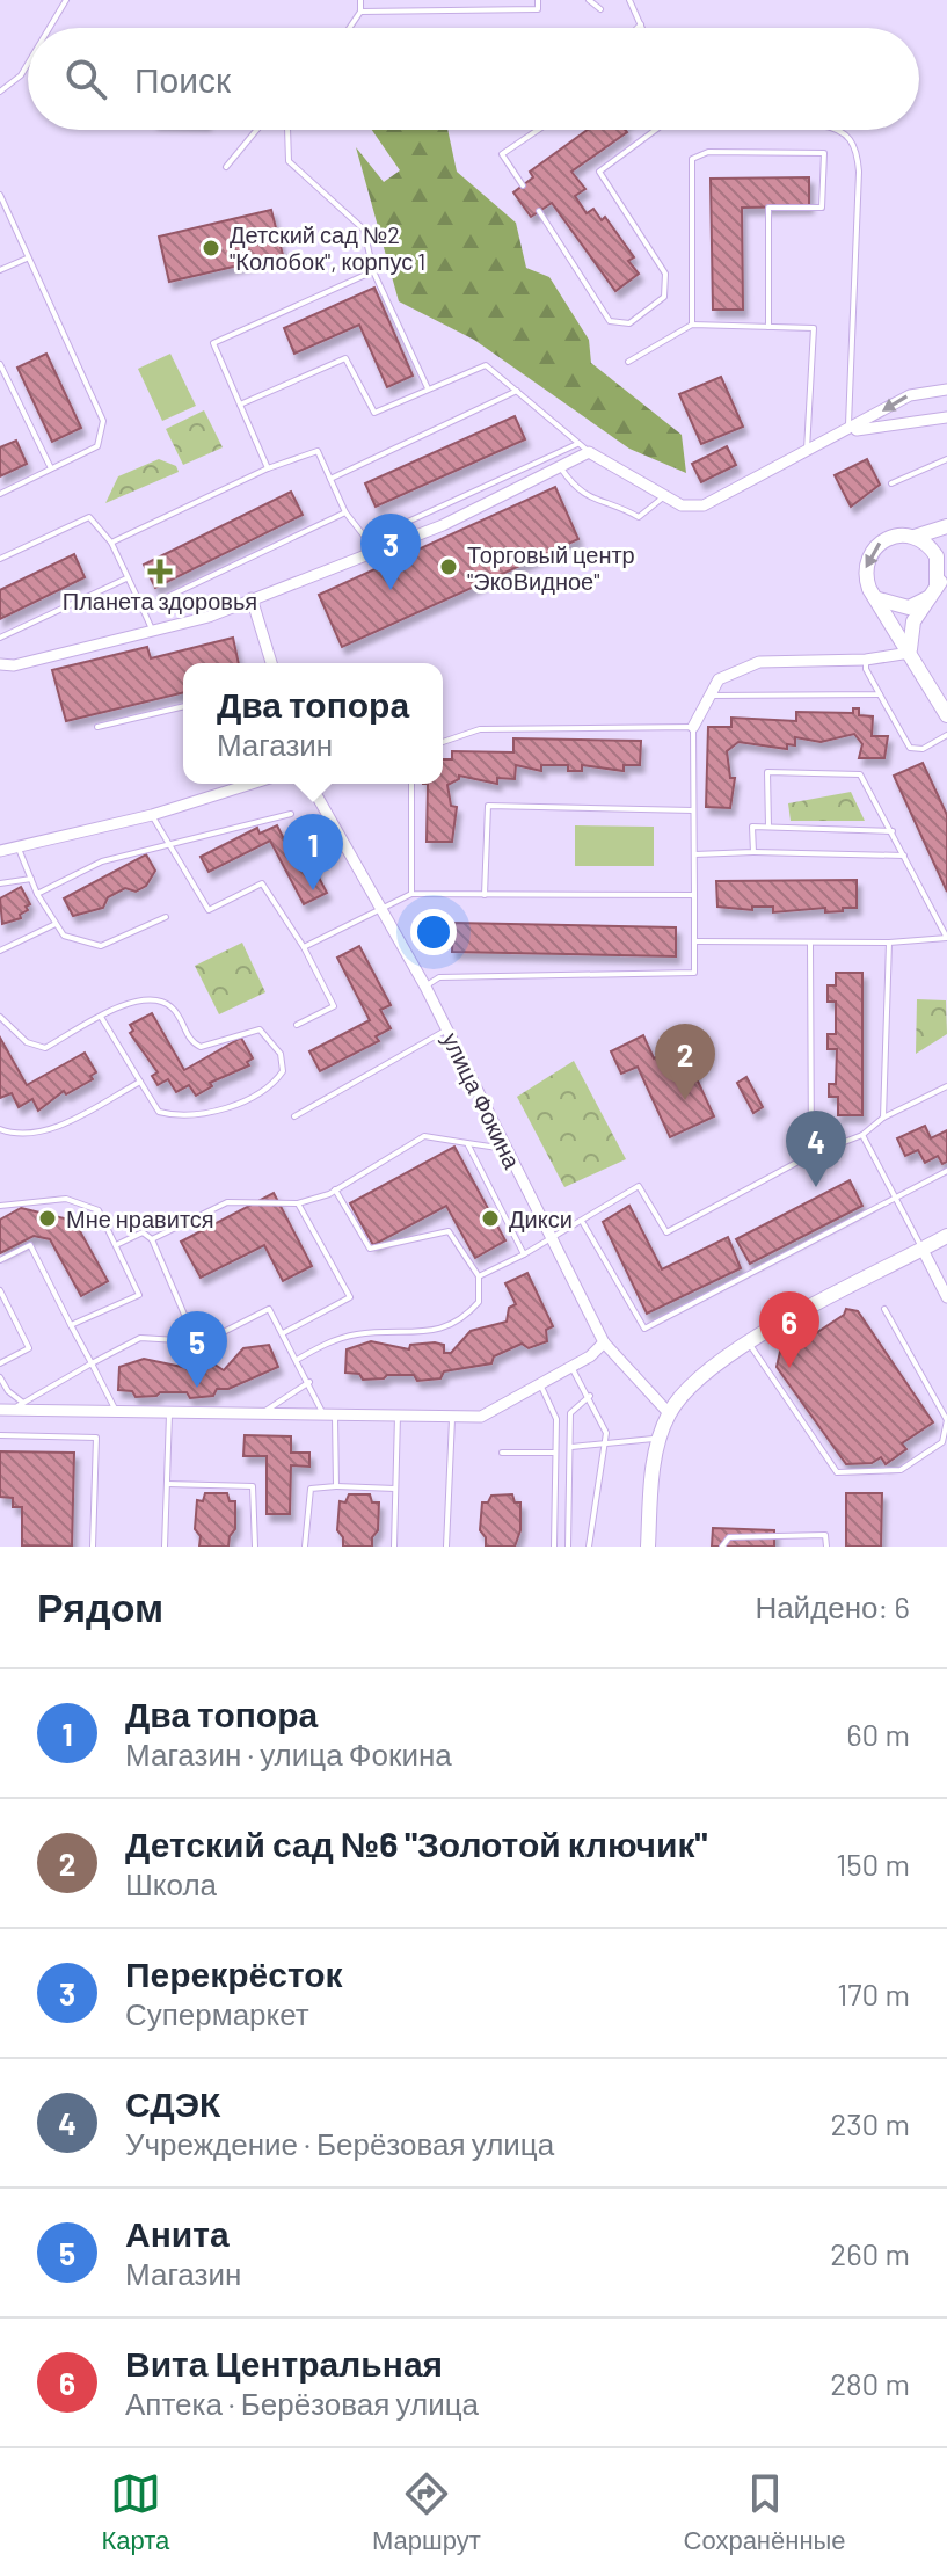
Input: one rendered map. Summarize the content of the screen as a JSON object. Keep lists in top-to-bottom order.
{
  "streets": {
    "street": ["улица Фокина"]
  },
  "places": {
    "other": [
      "Детский сад №2 \"Колобок\", корпус 1",
      "Торговый центр \"ЭкоВидное\"",
      "Мне нравится",
      "Дикси"
    ],
    "health": ["Планета здоровья"]
  },
  "page": {
    "search": "Поиск",
    "pins": [
      "3",
      "1",
      "2",
      "4",
      "6",
      "5"
    ],
    "popup": ["Два топора", "Магазин"],
    "heading": ["Рядом", "Найдено: 6"],
    "list": [
      {
        "mark": "1",
        "name": "Два топора",
        "note": "Магазин · улица Фокина",
        "value": "60 m"
      },
      {
        "mark": "2",
        "name": "Детский сад №6 \"Золотой ключик\"",
        "note": "Школа",
        "value": "150 m"
      },
      {
        "mark": "3",
        "name": "Перекрёсток",
        "note": "Супермаркет",
        "value": "170 m"
      },
      {
        "mark": "4",
        "name": "СДЭК",
        "note": "Учреждение · Берёзовая улица",
        "value": "230 m"
      },
      {
        "mark": "5",
        "name": "Анита",
        "note": "Магазин",
        "value": "260 m"
      },
      {
        "mark": "6",
        "name": "Вита Центральная",
        "note": "Аптека · Берёзовая улица",
        "value": "280 m"
      }
    ],
    "nav": ["Карта", "Маршрут", "Сохранённые"]
  }
}
